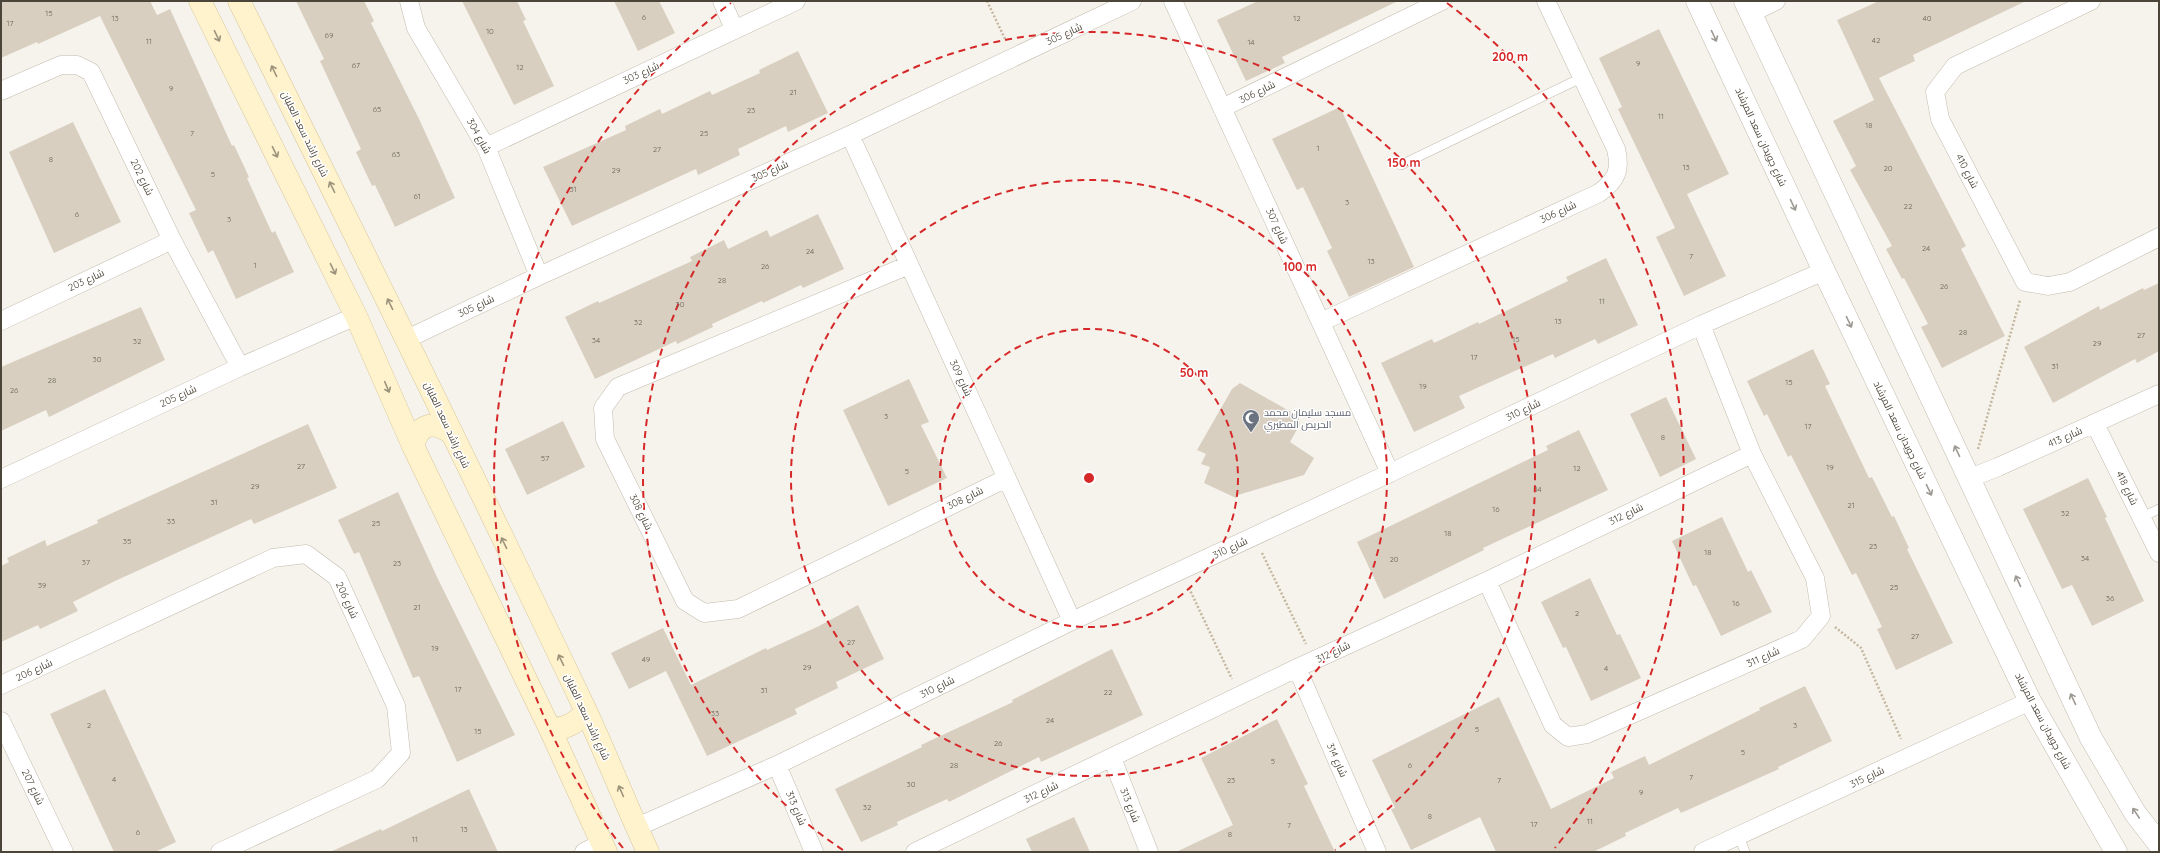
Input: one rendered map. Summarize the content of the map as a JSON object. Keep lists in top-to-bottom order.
{
  "streets": {
    "main road": ["شارع راشد سعد العلبان"],
    "street": [
      "شارع 305",
      "شارع 303",
      "شارع 306",
      "شارع 304",
      "شارع جويدان سعد المرشاد",
      "شارع 410",
      "شارع 202",
      "شارع 307",
      "شارع 203",
      "شارع 309",
      "شارع 205",
      "شارع 310",
      "شارع 413",
      "شارع 418",
      "شارع 308",
      "شارع 312",
      "شارع 206",
      "شارع 311",
      "شارع 314",
      "شارع 315",
      "شارع 207",
      "شارع 313"
    ]
  },
  "crossings": [
    ["شارع 305", "شارع راشد سعد العلبان"],
    ["شارع 305", "شارع 304"],
    ["شارع 305", "شارع 309"],
    ["شارع 303", "شارع 304"],
    ["شارع 306", "شارع 307"],
    ["شارع راشد سعد العلبان", "شارع 310"],
    ["شارع جويدان سعد المرشاد", "شارع 310"],
    ["شارع جويدان سعد المرشاد", "شارع 315"],
    ["شارع 202", "شارع 203"],
    ["شارع 202", "شارع 205"],
    ["شارع 307", "شارع 310"],
    ["شارع 309", "شارع 310"],
    ["شارع 309", "شارع 308"],
    ["شارع 310", "شارع 313"],
    ["شارع 413", "شارع 418"],
    ["شارع 312", "شارع 311"],
    ["شارع 312", "شارع 314"],
    ["شارع 312", "شارع 313"]
  ],
  "places": {
    "mosque": ["مسجد سليمان محمد الحريص المطيري"]
  },
  "house_numbers": [
    "15",
    "6",
    "13",
    "12",
    "40",
    "17",
    "10",
    "69",
    "42",
    "11",
    "14",
    "9",
    "67",
    "12",
    "9",
    "21",
    "65",
    "23",
    "11",
    "18",
    "7",
    "25",
    "1",
    "27",
    "63",
    "8",
    "13",
    "20",
    "29",
    "5",
    "31",
    "61",
    "3",
    "22",
    "6",
    "3",
    "24",
    "24",
    "7",
    "13",
    "1",
    "26",
    "28",
    "26",
    "11",
    "30",
    "13",
    "32",
    "28",
    "27",
    "15",
    "34",
    "32",
    "29",
    "17",
    "30",
    "31",
    "28",
    "15",
    "19",
    "26",
    "3",
    "17",
    "8",
    "57",
    "27",
    "19",
    "12",
    "5",
    "29",
    "14",
    "31",
    "21",
    "16",
    "32",
    "33",
    "25",
    "18",
    "35",
    "23",
    "18",
    "34",
    "20",
    "37",
    "23",
    "39",
    "25",
    "36",
    "16",
    "21",
    "2",
    "27",
    "27",
    "19",
    "49",
    "29",
    "4",
    "17",
    "31",
    "22",
    "33",
    "24",
    "2",
    "3",
    "5",
    "15",
    "26",
    "5",
    "5",
    "28",
    "6",
    "7",
    "4",
    "23",
    "7",
    "30",
    "9",
    "32",
    "8",
    "11",
    "17",
    "7",
    "13",
    "6",
    "8",
    "11"
  ],
  "rings": [
    "200 m",
    "150 m",
    "100 m",
    "50 m"
  ]
}
